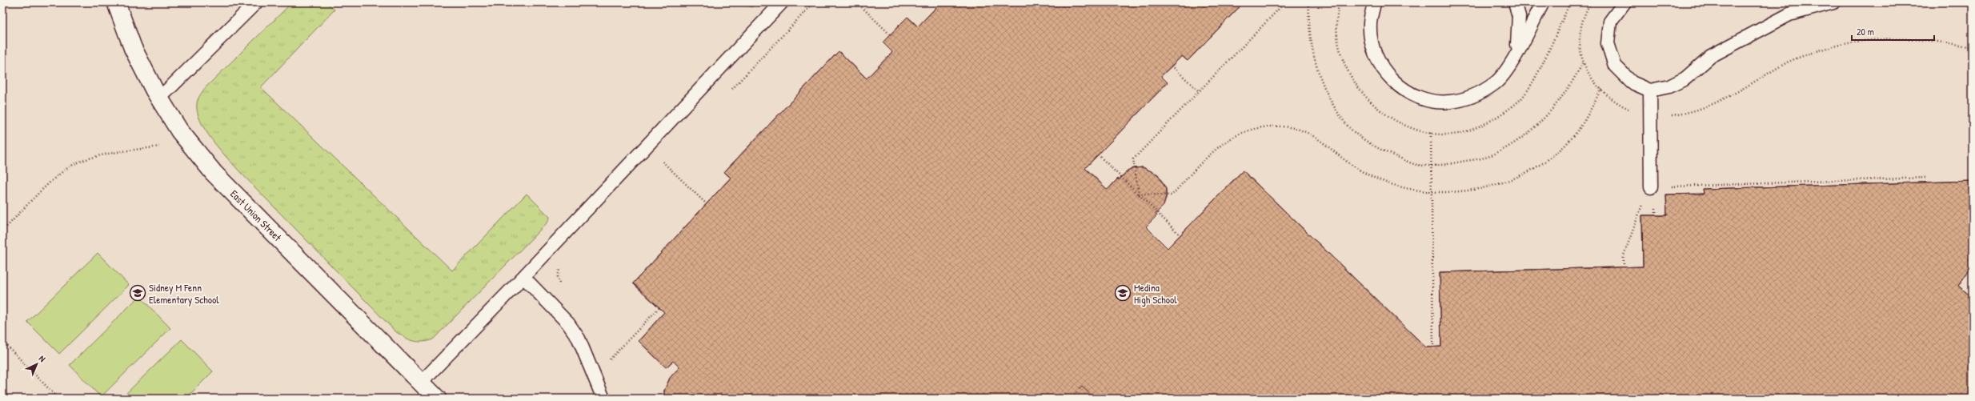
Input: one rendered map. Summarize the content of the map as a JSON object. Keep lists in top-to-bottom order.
{
  "streets": {
    "street": ["East Union Street"]
  },
  "places": {
    "school or university": ["Sidney M Fenn Elementary School", "Medina High School"]
  },
  "scale_bar": "20 m",
  "north": "top right"
}
